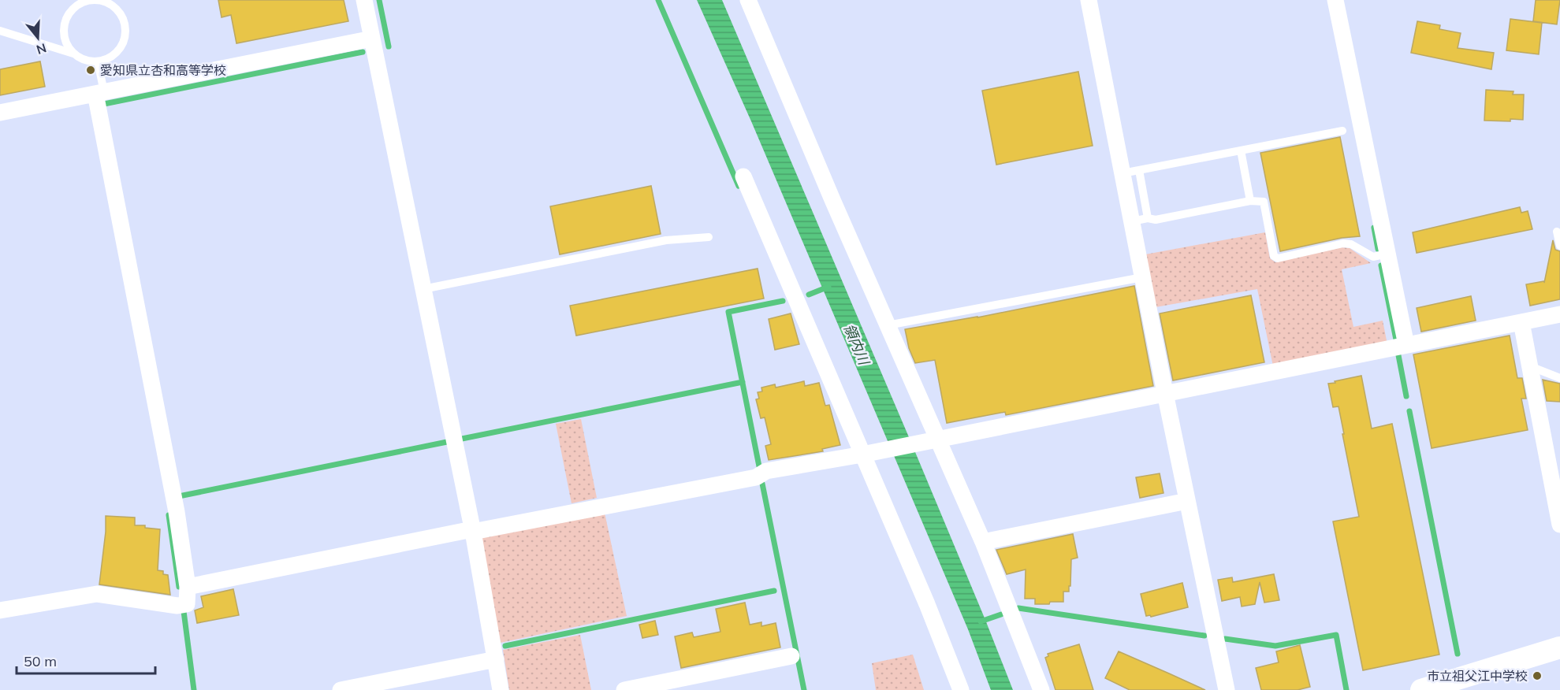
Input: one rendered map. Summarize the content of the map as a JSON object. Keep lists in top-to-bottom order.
{
  "water": ["領内川"],
  "places": ["愛知県立杏和高等学校", "市立祖父江中学校"],
  "scale_bar": "50 m",
  "north": "bottom"
}
